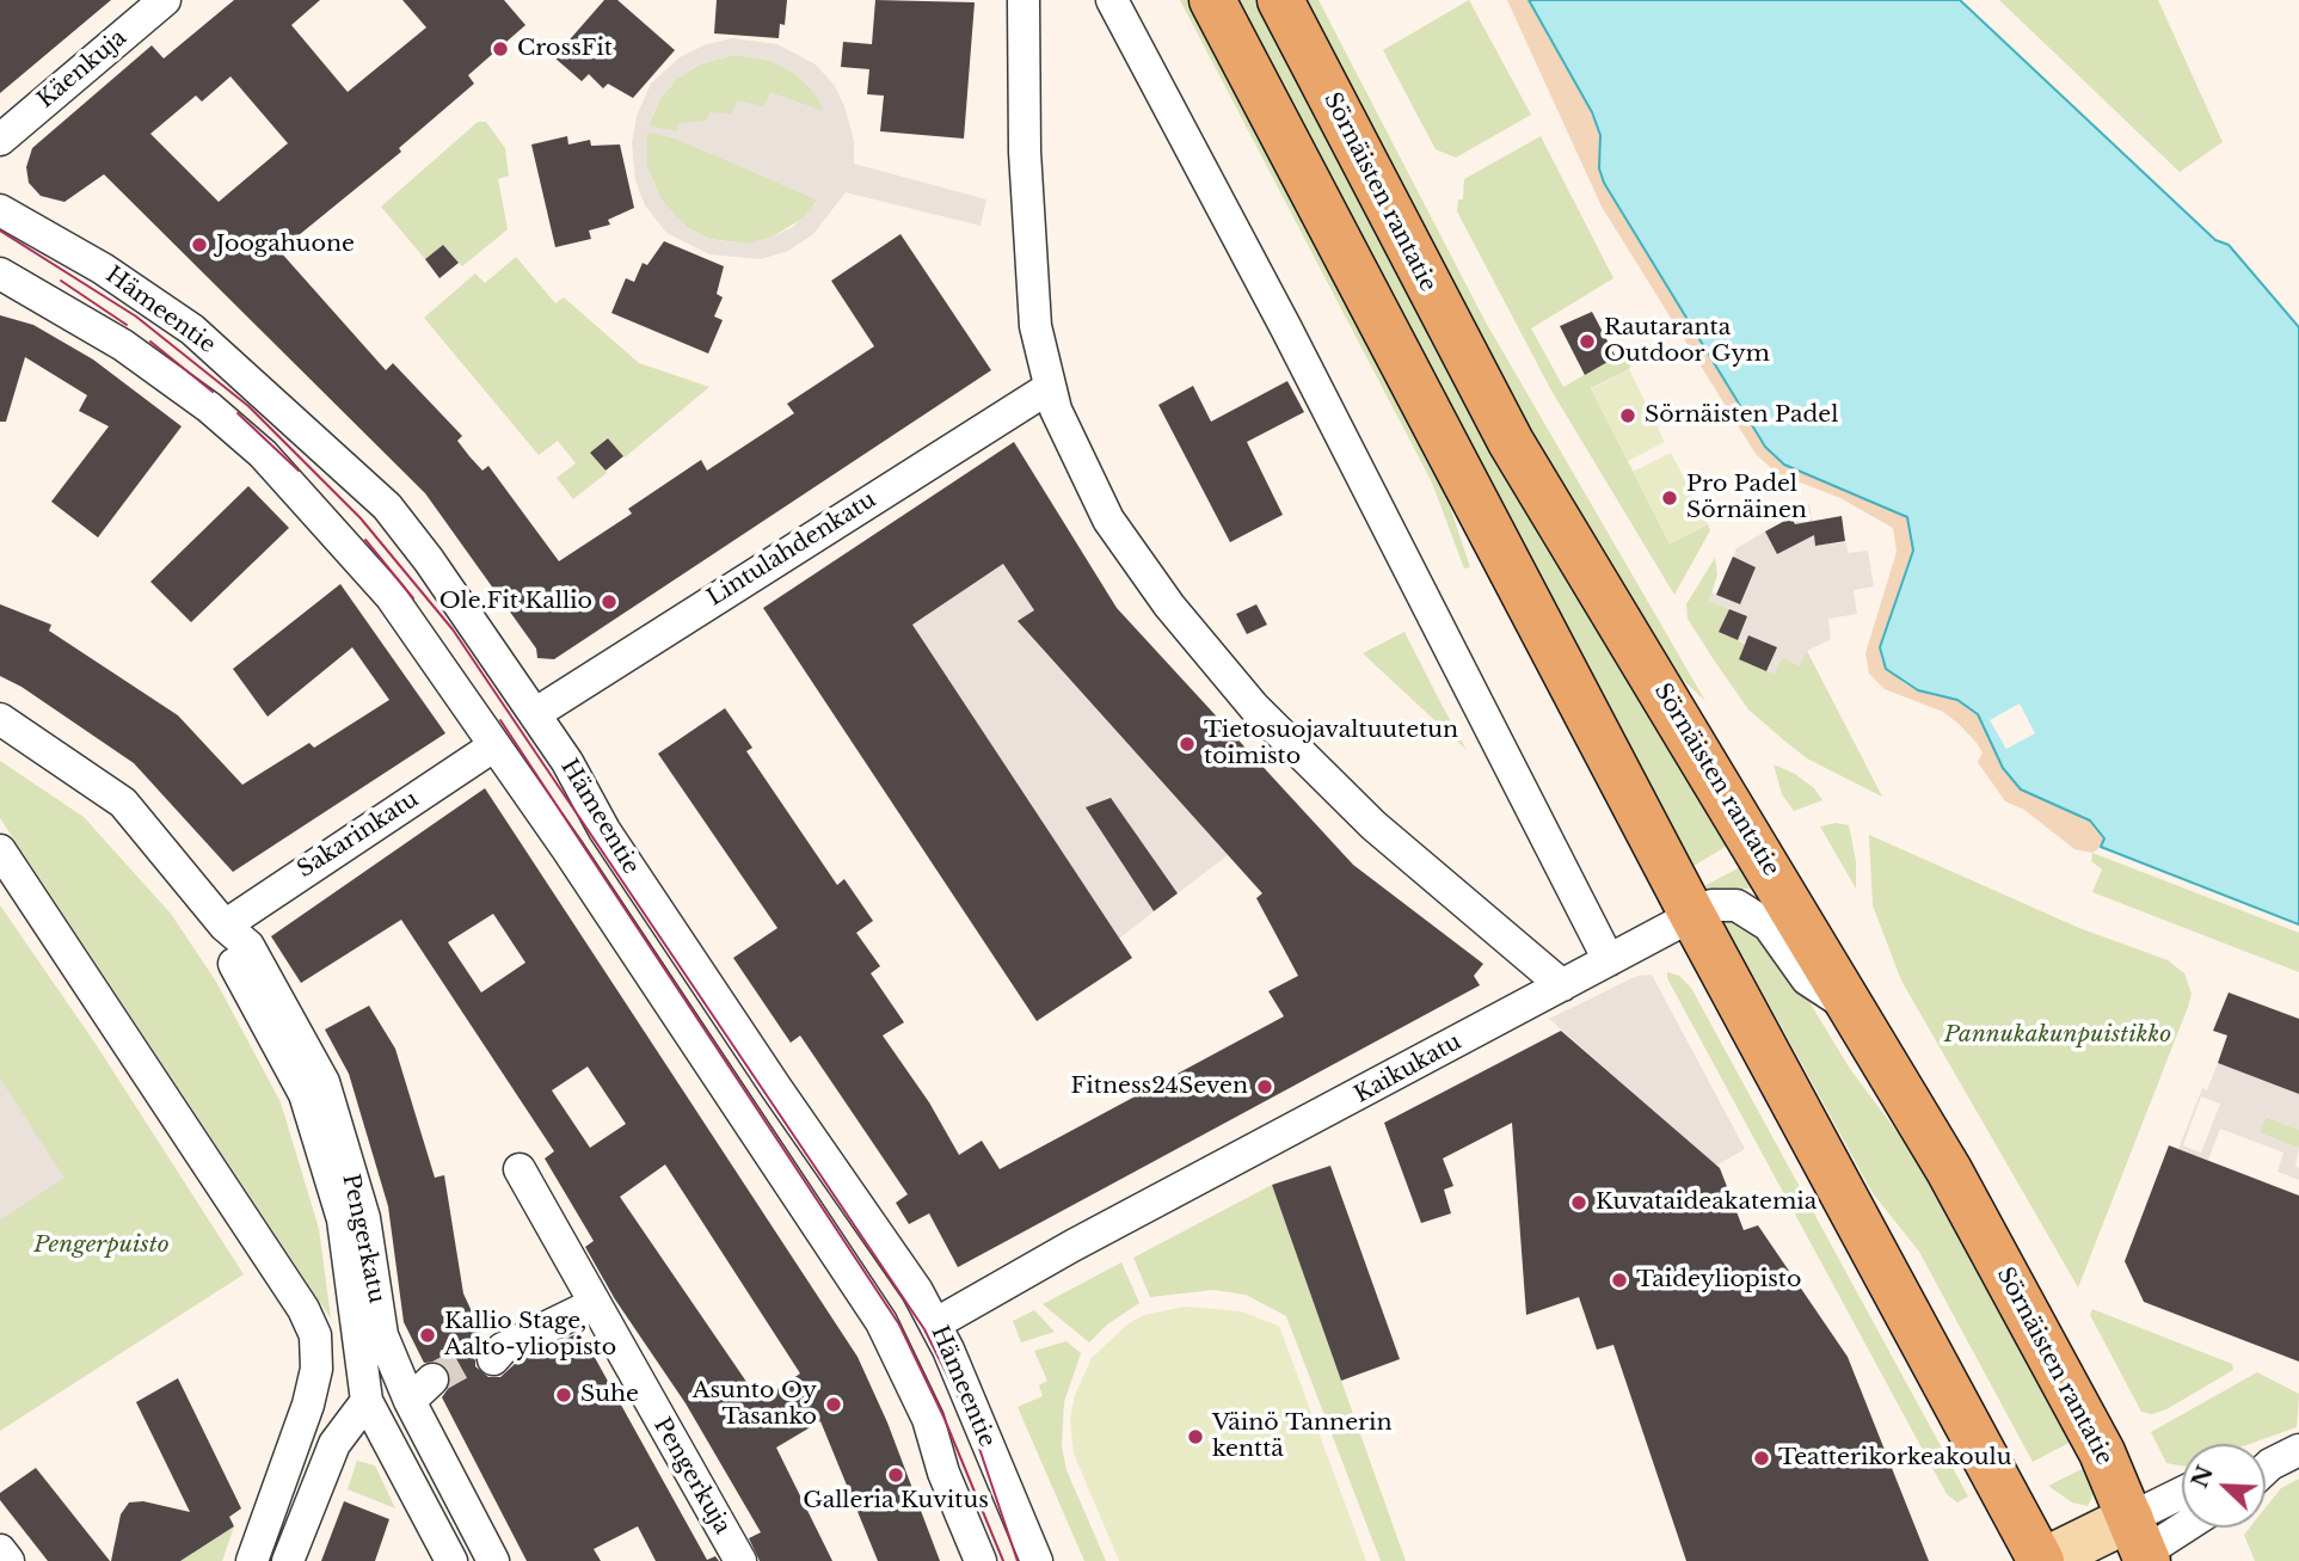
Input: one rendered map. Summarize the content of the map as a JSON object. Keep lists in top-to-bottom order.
{
  "streets": {
    "main road": ["Sörnäisten rantatie"],
    "street": [
      "Käenkuja",
      "Hämeentie",
      "Lintulahdenkatu",
      "Sakarinkatu",
      "Kaikukatu",
      "Pengerkatu",
      "Pengerkuja"
    ]
  },
  "crossings": [
    ["Sörnäisten rantatie", "Kaikukatu"],
    ["Hämeentie", "Lintulahdenkatu"],
    ["Hämeentie", "Sakarinkatu"],
    ["Hämeentie", "Kaikukatu"],
    ["Sakarinkatu", "Pengerkatu"]
  ],
  "parks": ["Pannukakunpuistikko", "Pengerpuisto"],
  "places": [
    "CrossFit",
    "Joogahuone",
    "Rautaranta Outdoor Gym",
    "Sörnäisten Padel",
    "Pro Padel Sörnäinen",
    "Ole.Fit Kallio",
    "Tietosuojavaltuutetun toimisto",
    "Fitness24Seven",
    "Kuvataideakatemia",
    "Taideyliopisto",
    "Kallio Stage, Aalto-yliopisto",
    "Suhe",
    "Asunto Oy Tasanko",
    "Väinö Tannerin kenttä",
    "Teatterikorkeakoulu",
    "Galleria Kuvitus"
  ],
  "north": "top left"
}
